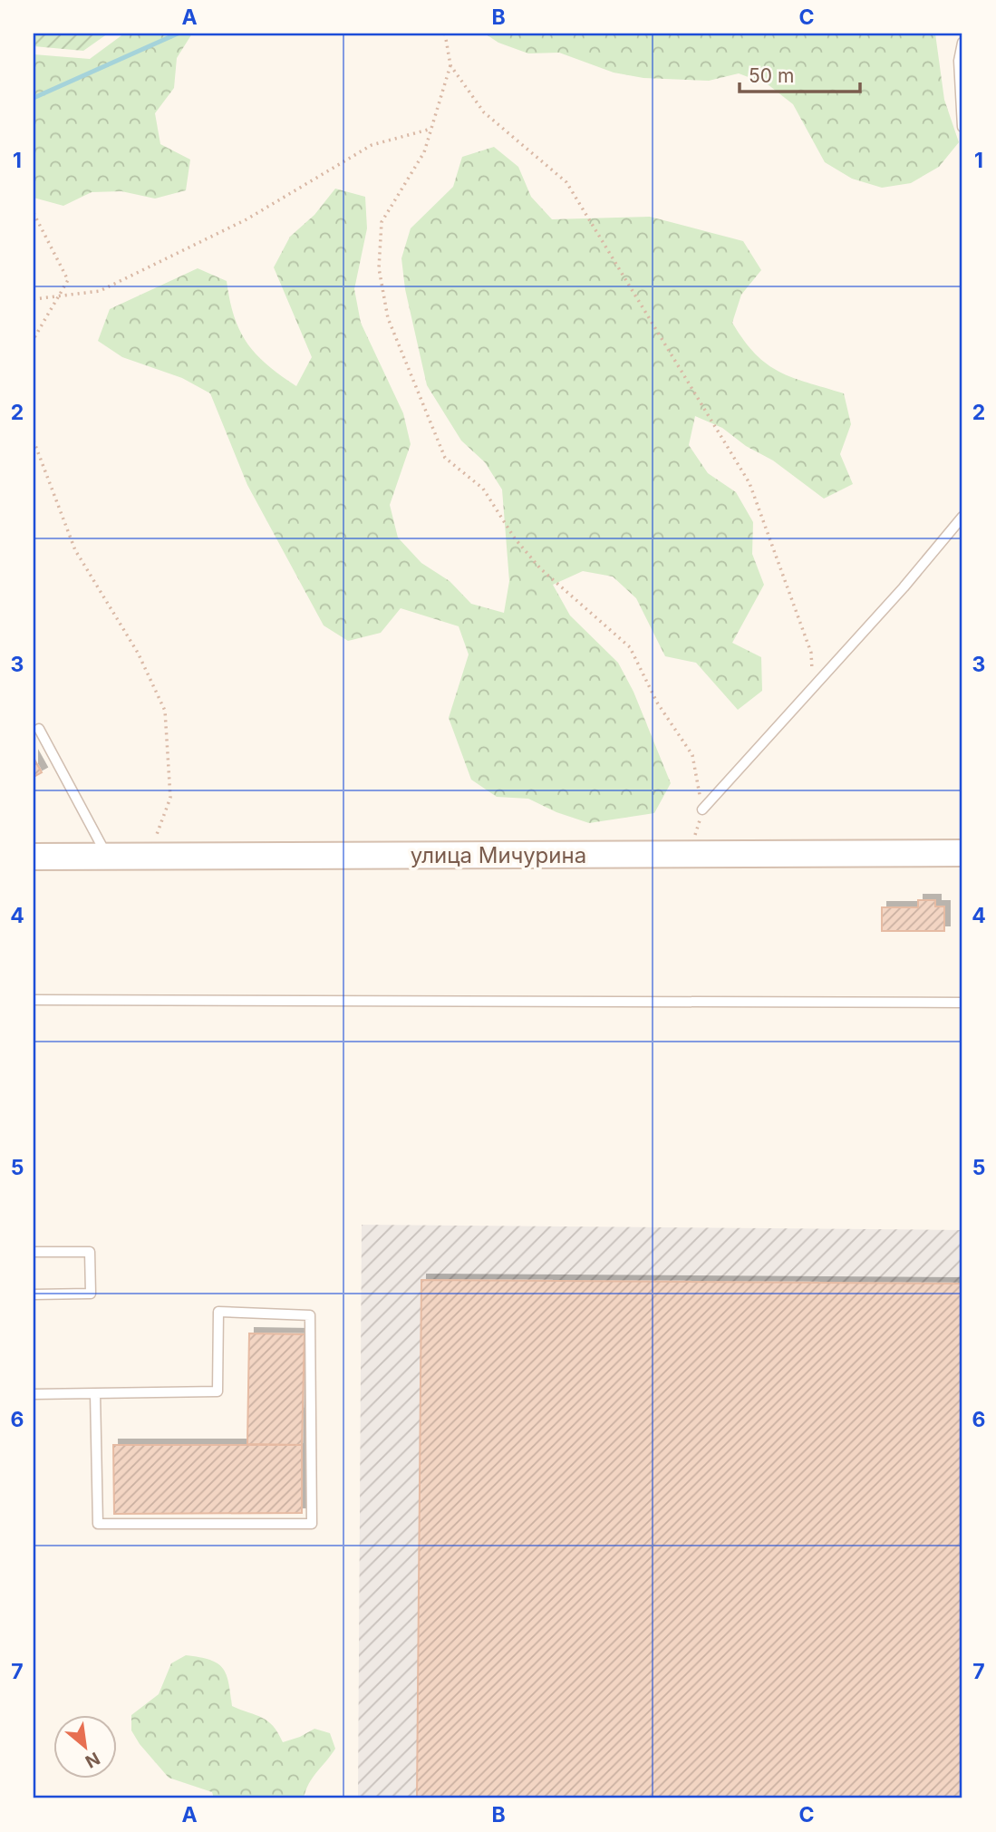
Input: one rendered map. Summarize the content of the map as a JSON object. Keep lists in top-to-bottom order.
{
  "streets": {
    "main road": ["улица Мичурина"]
  },
  "scale_bar": "50 m",
  "north": "bottom right",
  "grid": {
    "columns": ["A", "B", "C"],
    "rows": [
      "1",
      "2",
      "3",
      "4",
      "5",
      "6",
      "7"
    ]
  }
}
